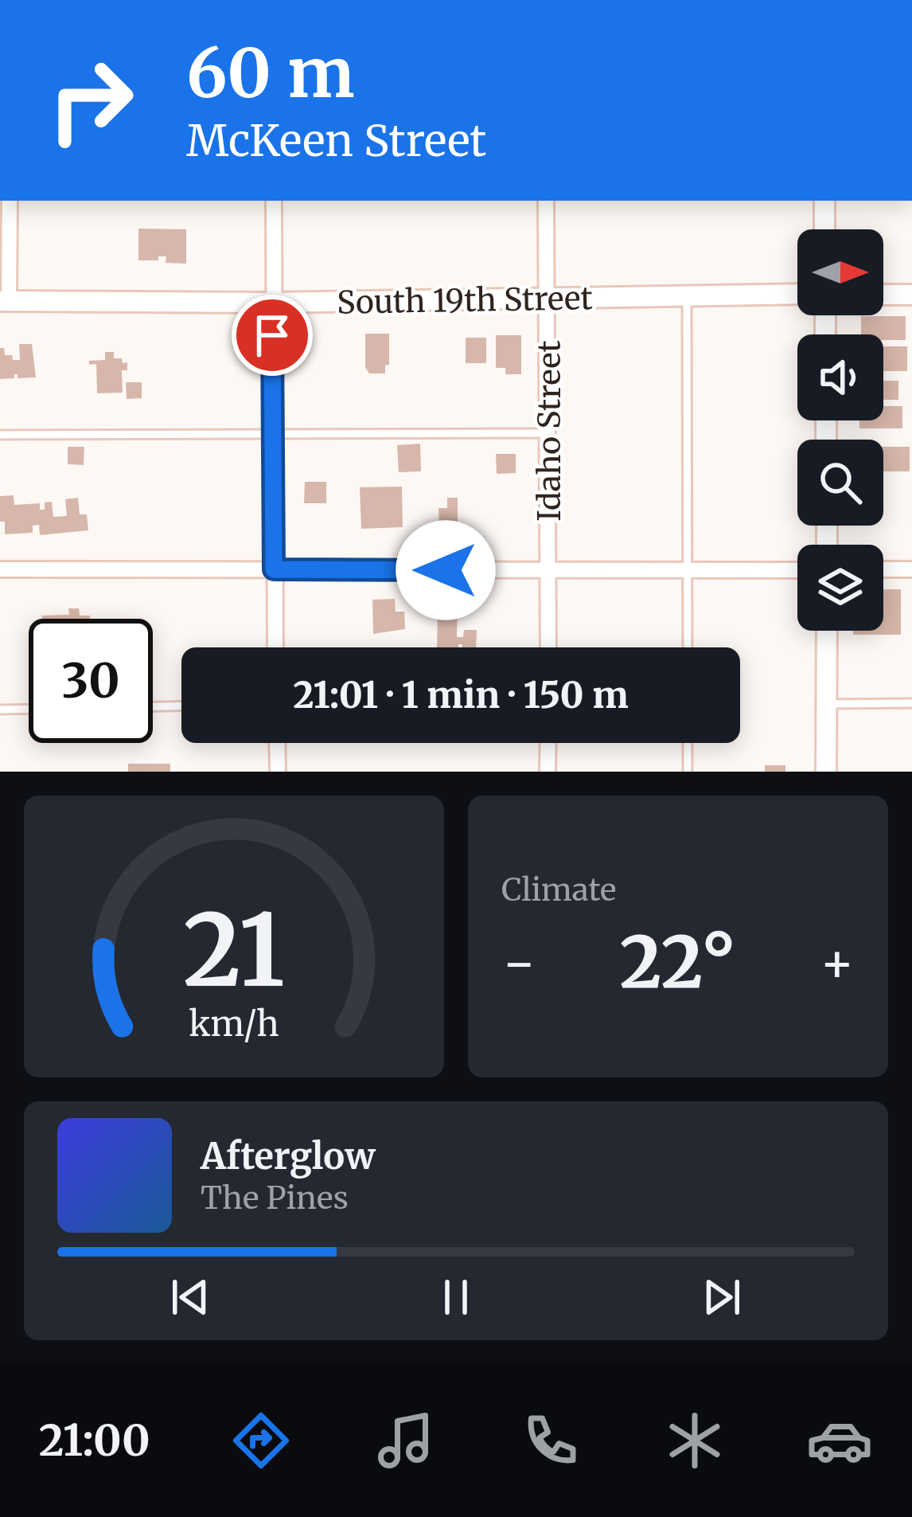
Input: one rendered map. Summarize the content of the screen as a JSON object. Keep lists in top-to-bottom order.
{
  "streets": {
    "street": ["South 19th Street", "Idaho Street"]
  },
  "crossings": [
    ["South 19th Street", "Idaho Street"]
  ],
  "north": "right",
  "page": {
    "turn": ["60 m", "McKeen Street"],
    "limit": "30",
    "trip": "21:01 · 1 min · 150 m",
    "tile": "Climate",
    "heat": ["−", "22°", "+"],
    "song": ["Afterglow", "The Pines"],
    "tabs": "21:00",
    "gauge": ["21", "km/h"]
  }
}
